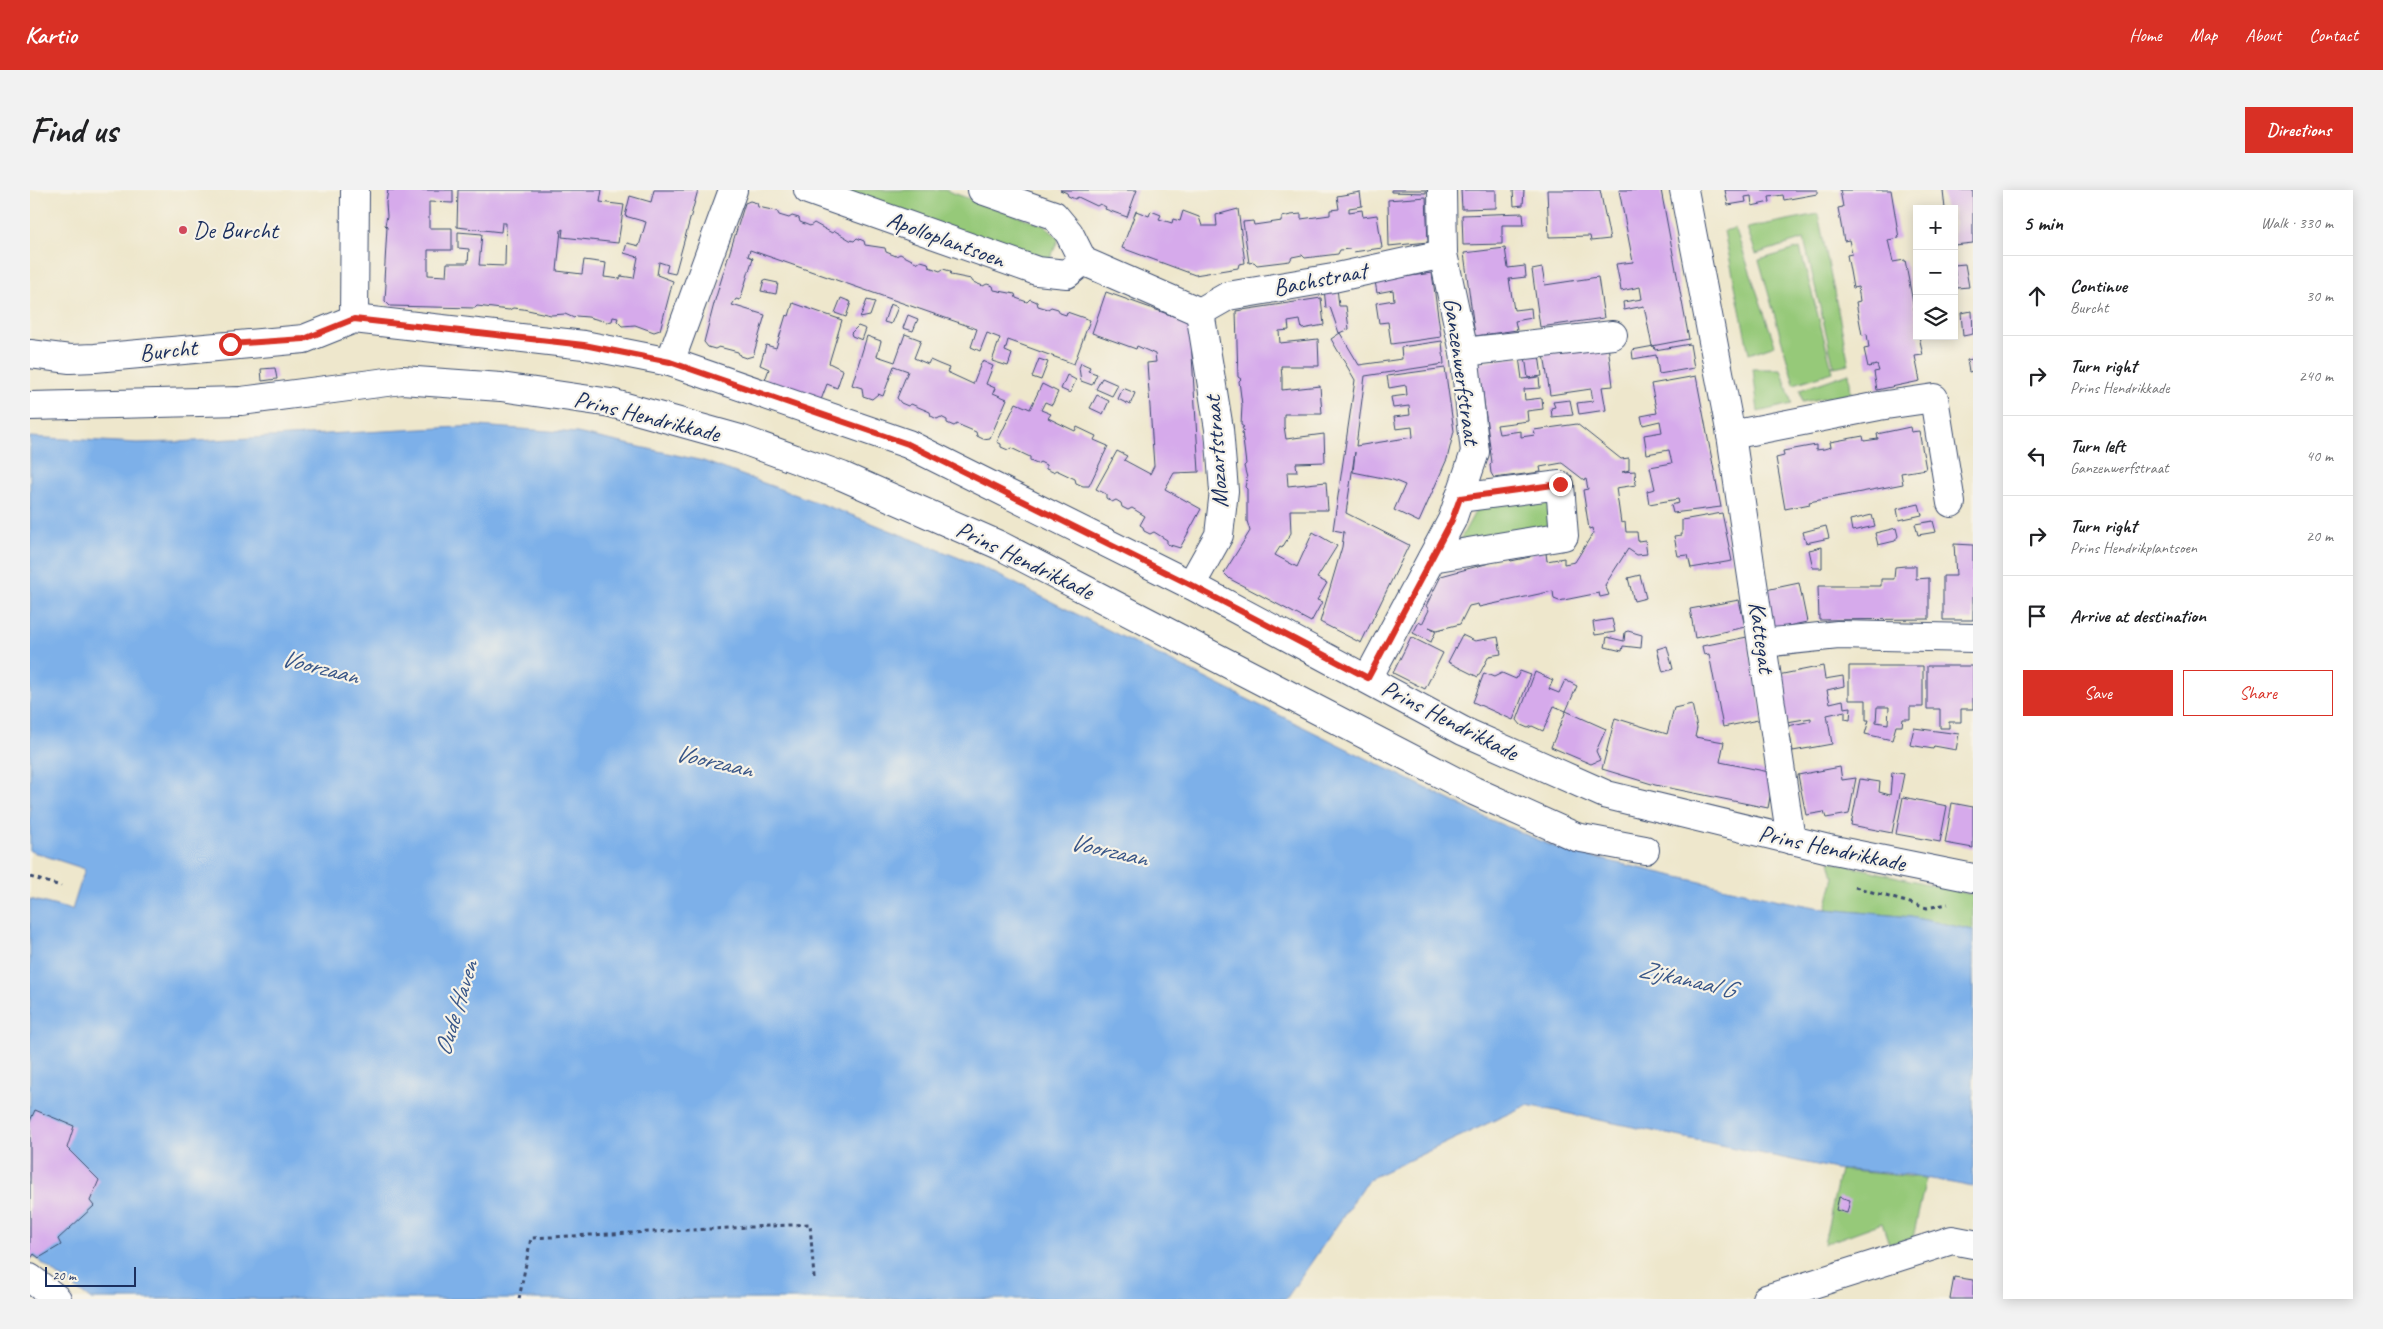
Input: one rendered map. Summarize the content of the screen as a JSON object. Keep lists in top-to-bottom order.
{
  "streets": {
    "street": [
      "Apolloplantsoen",
      "Bachstraat",
      "Burcht",
      "Ganzenwerfstraat",
      "Prins Hendrikkade",
      "Mozartstraat",
      "Kattegat"
    ]
  },
  "crossings": [
    ["Bachstraat", "Ganzenwerfstraat"],
    ["Bachstraat", "Mozartstraat"],
    ["Burcht", "Prins Hendrikkade"],
    ["Ganzenwerfstraat", "Prins Hendrikkade"],
    ["Prins Hendrikkade", "Mozartstraat"],
    ["Prins Hendrikkade", "Kattegat"]
  ],
  "water": ["Voorzaan", "Zijkanaal G", "Oude Haven"],
  "places": ["De Burcht"],
  "scale_bar": "20 m",
  "page": {
    "header": "Kartio",
    "nav": [
      "Home",
      "Map",
      "About",
      "Contact"
    ],
    "buttons": [
      "Directions",
      ["Save", "Share"]
    ],
    "title": "Find us",
    "heading": ["5 min", "Walk · 330 m"],
    "map_buttons": ["+", "−"],
    "list": [
      ["Continue", "Burcht", "30 m"],
      ["Turn right", "Prins Hendrikkade", "240 m"],
      ["Turn left", "Ganzenwerfstraat", "40 m"],
      ["Turn right", "Prins Hendrikplantsoen", "20 m"],
      "Arrive at destination"
    ],
    "scale": "20 m"
  }
}
